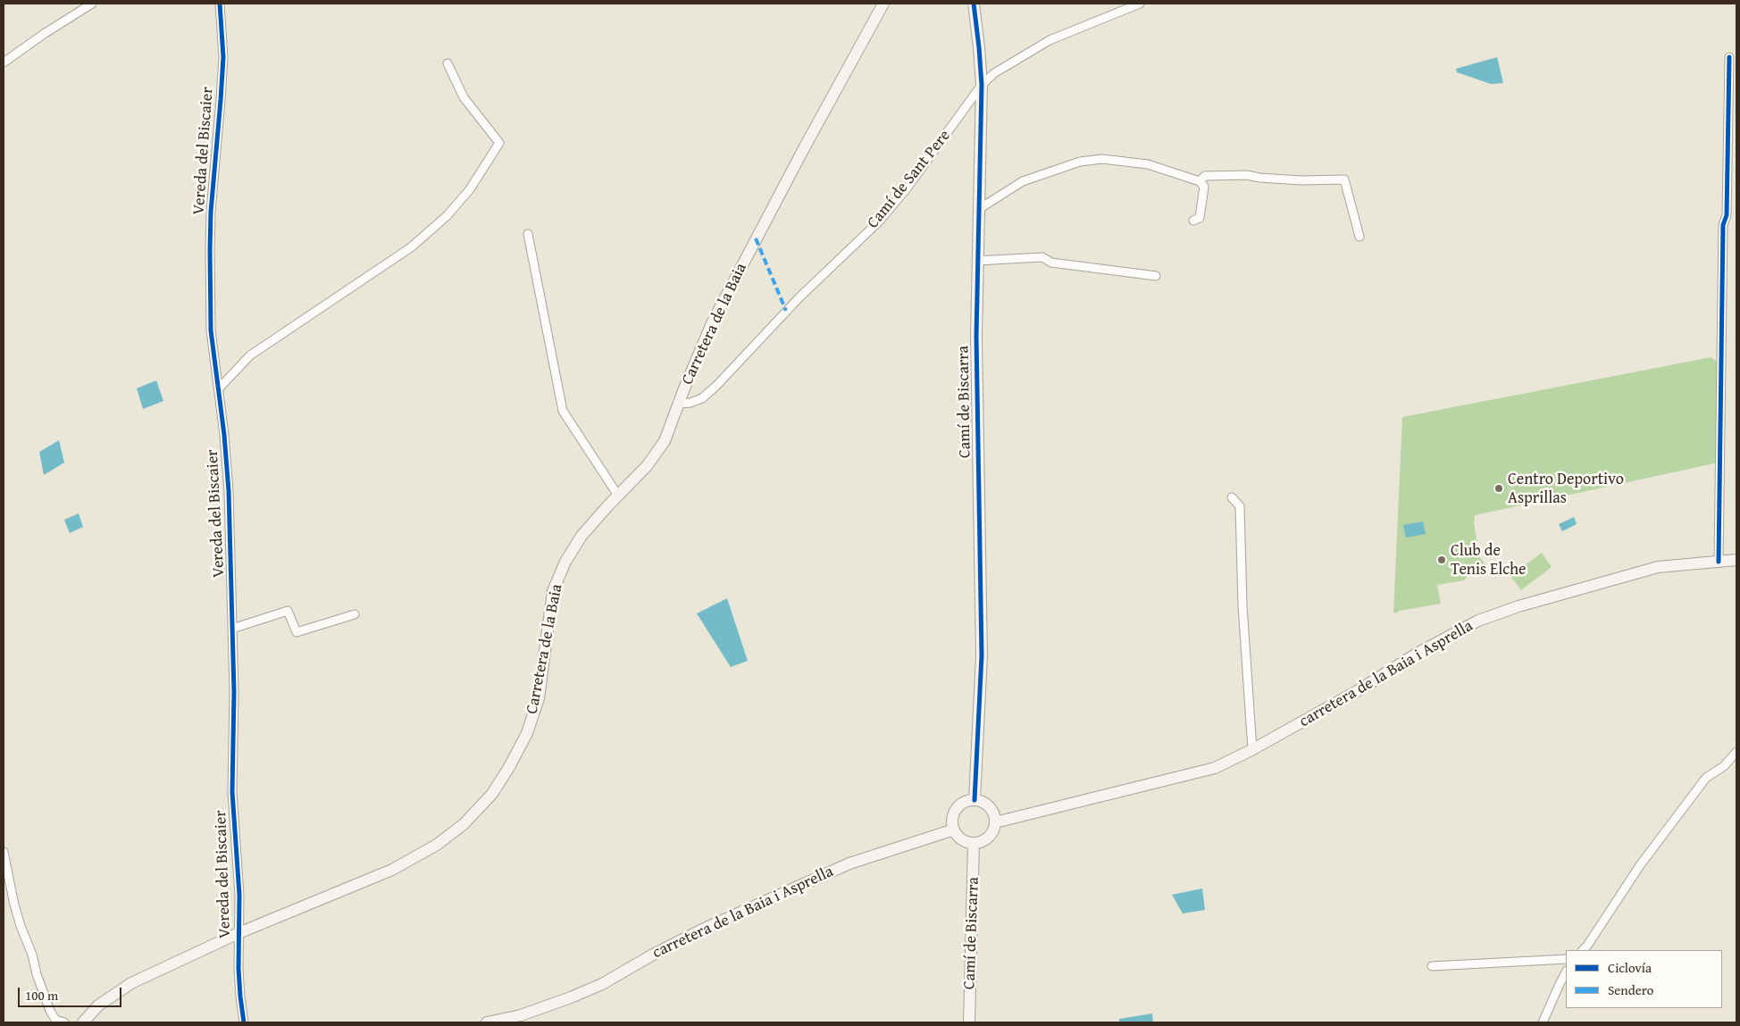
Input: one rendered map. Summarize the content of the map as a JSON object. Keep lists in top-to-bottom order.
{
  "streets": {
    "main road": ["Carretera de la Baia", "Camí de Biscarra", "carretera de la Baia i Asprella"],
    "street": ["Vereda del Biscaier", "Camí de Sant Pere"]
  },
  "crossings": [
    ["Vereda del Biscaier", "Carretera de la Baia"],
    ["Camí de Sant Pere", "Carretera de la Baia"],
    ["Camí de Sant Pere", "Camí de Biscarra"],
    ["Camí de Biscarra", "carretera de la Baia i Asprella"]
  ],
  "places": ["Centro Deportivo Asprillas", "Club de Tenis Elche"],
  "legend": ["Ciclovía", "Sendero"],
  "scale_bar": "100 m"
}
